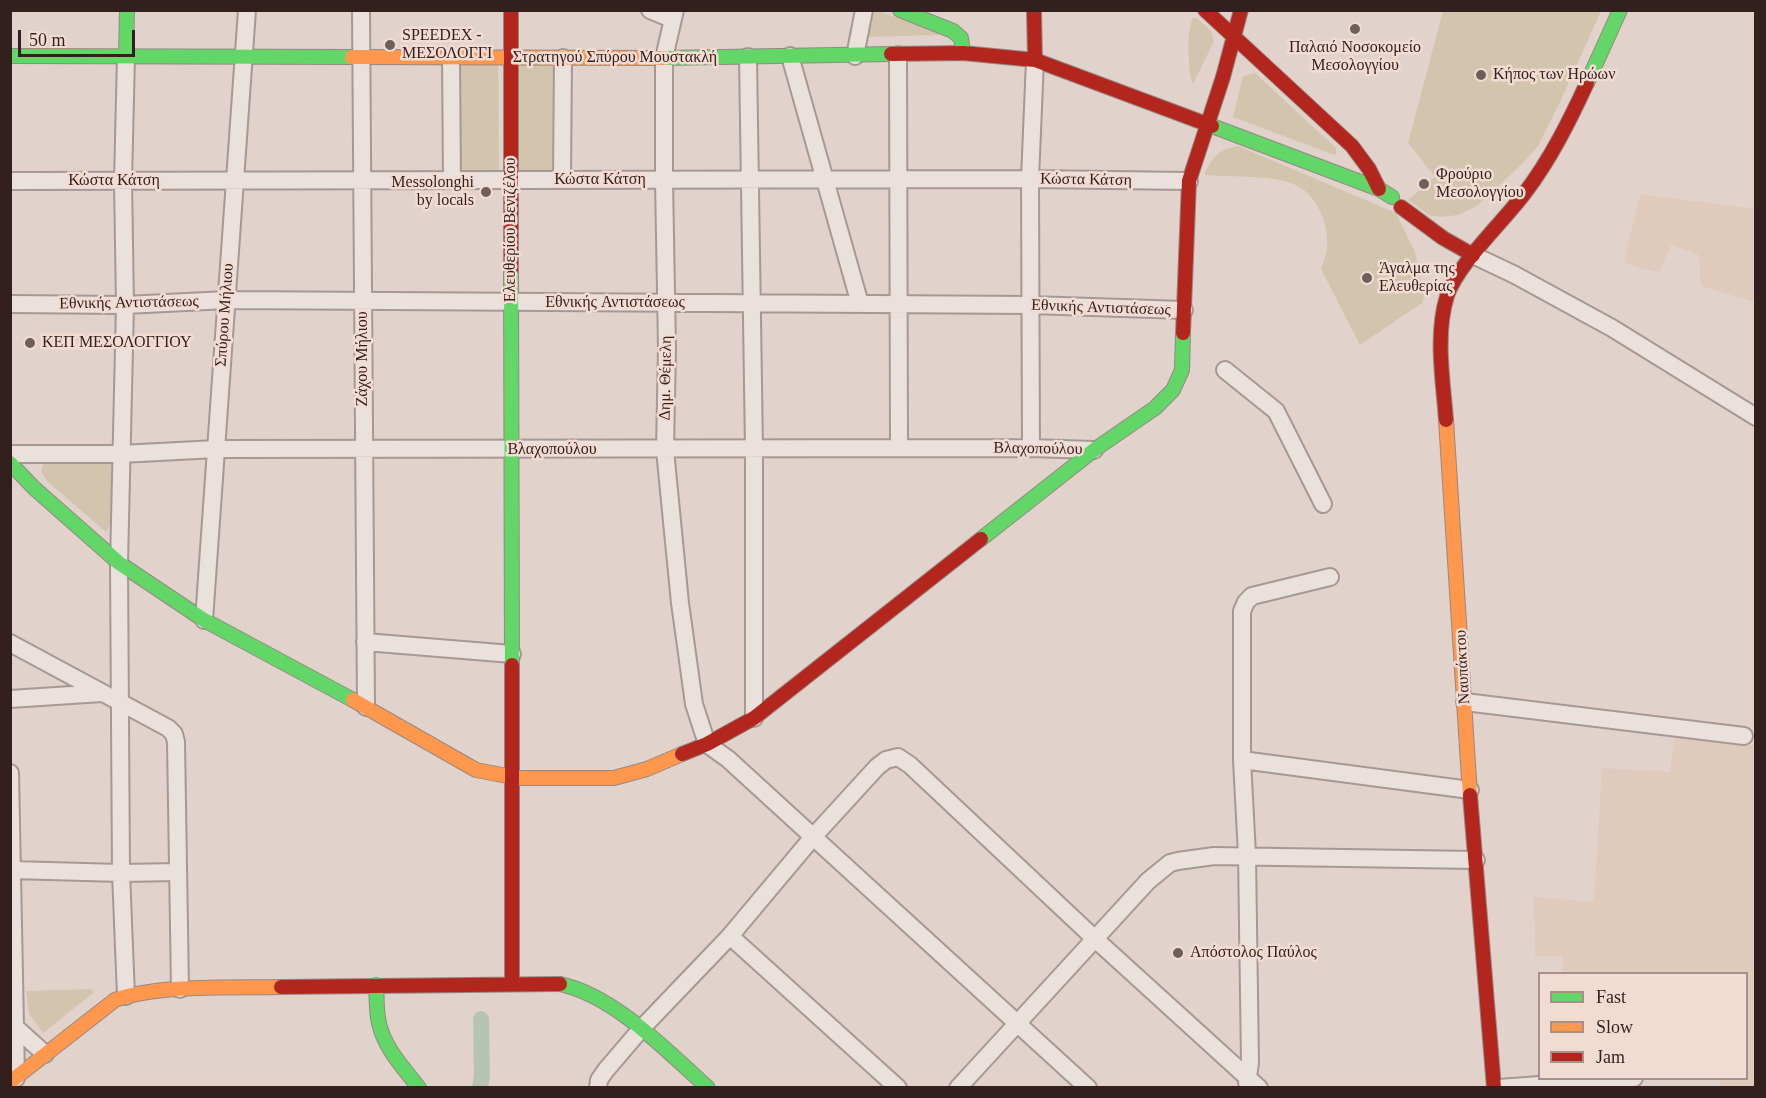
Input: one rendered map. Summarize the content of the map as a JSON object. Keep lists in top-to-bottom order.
{
  "streets": {
    "street": [
      "Στρατηγού Σπύρου Μουστακλή",
      "Κώστα Κάτση",
      "Ελευθερίου Βενιζέλου",
      "Εθνικής Αντιστάσεως",
      "Σπύρου Μήλιου",
      "Ζάχου Μήλιου",
      "Δημ. Θέμελη",
      "Βλαχοπούλου",
      "Ναυπάκτου"
    ]
  },
  "crossings": [
    ["Στρατηγού Σπύρου Μουστακλή", "Ελευθερίου Βενιζέλου"],
    ["Στρατηγού Σπύρου Μουστακλή", "Σπύρου Μήλιου"],
    ["Στρατηγού Σπύρου Μουστακλή", "Ζάχου Μήλιου"],
    ["Στρατηγού Σπύρου Μουστακλή", "Δημ. Θέμελη"],
    ["Στρατηγού Σπύρου Μουστακλή", "Ναυπάκτου"],
    ["Κώστα Κάτση", "Ελευθερίου Βενιζέλου"],
    ["Κώστα Κάτση", "Σπύρου Μήλιου"],
    ["Κώστα Κάτση", "Ζάχου Μήλιου"],
    ["Κώστα Κάτση", "Δημ. Θέμελη"],
    ["Ελευθερίου Βενιζέλου", "Εθνικής Αντιστάσεως"],
    ["Ελευθερίου Βενιζέλου", "Βλαχοπούλου"],
    ["Εθνικής Αντιστάσεως", "Σπύρου Μήλιου"],
    ["Εθνικής Αντιστάσεως", "Ζάχου Μήλιου"],
    ["Εθνικής Αντιστάσεως", "Δημ. Θέμελη"],
    ["Σπύρου Μήλιου", "Βλαχοπούλου"],
    ["Ζάχου Μήλιου", "Βλαχοπούλου"],
    ["Δημ. Θέμελη", "Βλαχοπούλου"]
  ],
  "places": [
    "Παλαιό Νοσοκομείο Μεσολογγίου",
    "SPEEDEX - ΜΕΣΟΛΟΓΓΙ",
    "Κήπος των Ηρώων",
    "Φρούριο Μεσολογγίου",
    "Messolonghi by locals",
    "Άγαλμα της Ελευθερίας",
    "ΚΕΠ ΜΕΣΟΛΟΓΓΙΟΥ",
    "Απόστολος Παύλος"
  ],
  "legend": ["Fast", "Slow", "Jam"],
  "scale_bar": "50 m"
}
